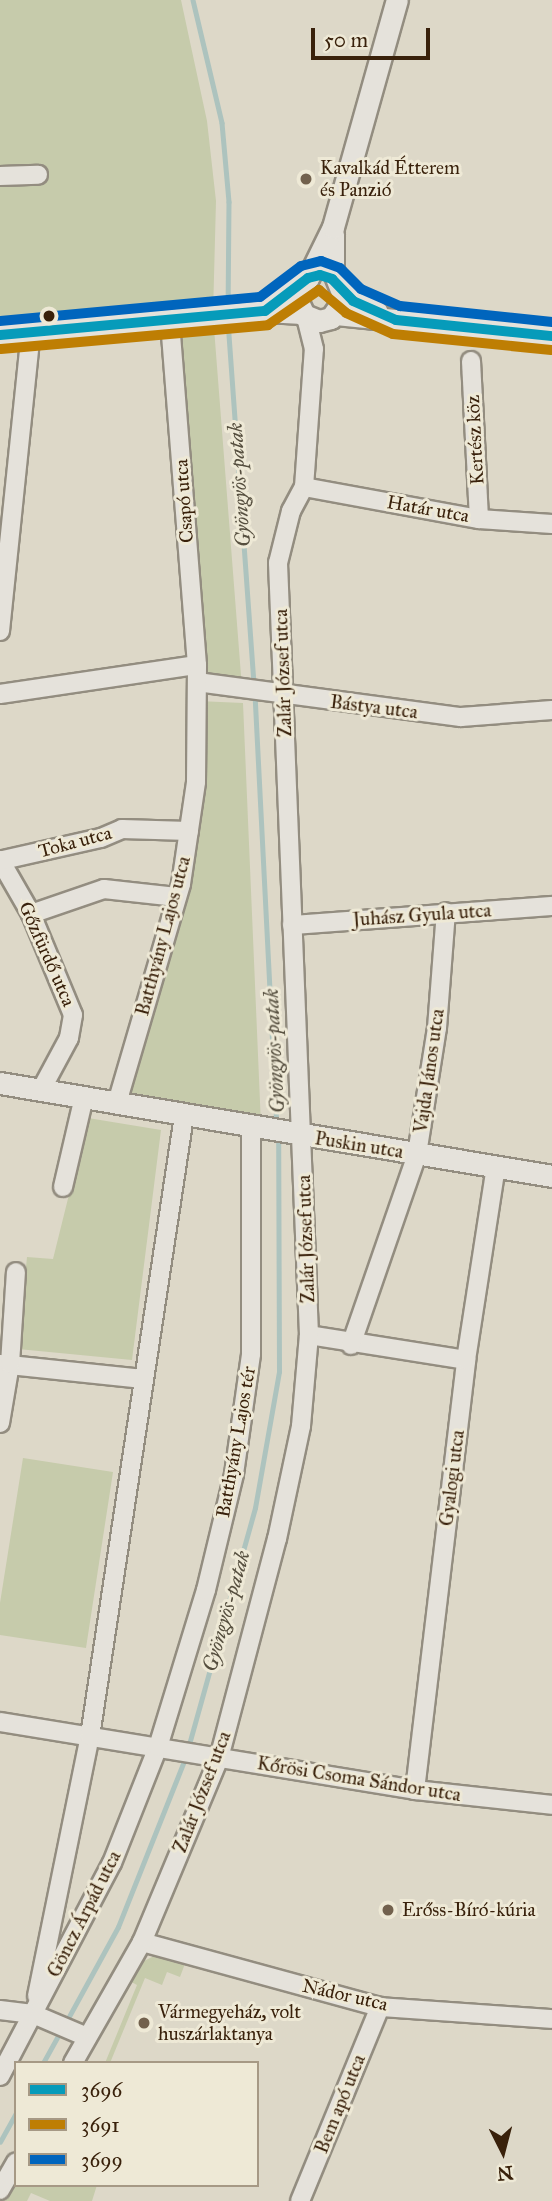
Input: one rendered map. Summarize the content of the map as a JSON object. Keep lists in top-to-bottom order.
{
  "streets": {
    "street": [
      "Kertész köz",
      "Csapó utca",
      "Határ utca",
      "Zalár József utca",
      "Bástya utca",
      "Toka utca",
      "Juhász Gyula utca",
      "Batthyány Lajos utca",
      "Gőzfürdő utca",
      "Vajda János utca",
      "Puskin utca",
      "Batthyány Lajos tér",
      "Gyalogi utca",
      "Kőrösi Csoma Sándor utca",
      "Göncz Árpád utca",
      "Nádor utca",
      "Bem apó utca"
    ]
  },
  "crossings": [
    ["Kertész köz", "Határ utca"],
    ["Csapó utca", "Bástya utca"],
    ["Csapó utca", "Batthyány Lajos utca"],
    ["Határ utca", "Zalár József utca"],
    ["Zalár József utca", "Bástya utca"],
    ["Zalár József utca", "Juhász Gyula utca"],
    ["Zalár József utca", "Puskin utca"],
    ["Zalár József utca", "Kőrösi Csoma Sándor utca"],
    ["Zalár József utca", "Nádor utca"],
    ["Bástya utca", "Batthyány Lajos utca"],
    ["Toka utca", "Batthyány Lajos utca"],
    ["Toka utca", "Gőzfürdő utca"],
    ["Juhász Gyula utca", "Vajda János utca"],
    ["Batthyány Lajos utca", "Puskin utca"],
    ["Gőzfürdő utca", "Puskin utca"],
    ["Vajda János utca", "Puskin utca"],
    ["Puskin utca", "Batthyány Lajos tér"],
    ["Puskin utca", "Gyalogi utca"],
    ["Batthyány Lajos tér", "Kőrösi Csoma Sándor utca"],
    ["Batthyány Lajos tér", "Göncz Árpád utca"],
    ["Gyalogi utca", "Kőrösi Csoma Sándor utca"],
    ["Kőrösi Csoma Sándor utca", "Göncz Árpád utca"],
    ["Nádor utca", "Bem apó utca"]
  ],
  "water": ["Gyöngyös-patak"],
  "places": ["Kavalkád Étterem és Panzió", "Erőss-Bíró-kúria", "Vármegyeház, volt huszárlaktanya"],
  "lines": ["transit line 3699", "transit line 3696", "transit line 3691"],
  "legend": ["3696", "3691", "3699"],
  "scale_bar": "50 m",
  "north": "bottom"
}
